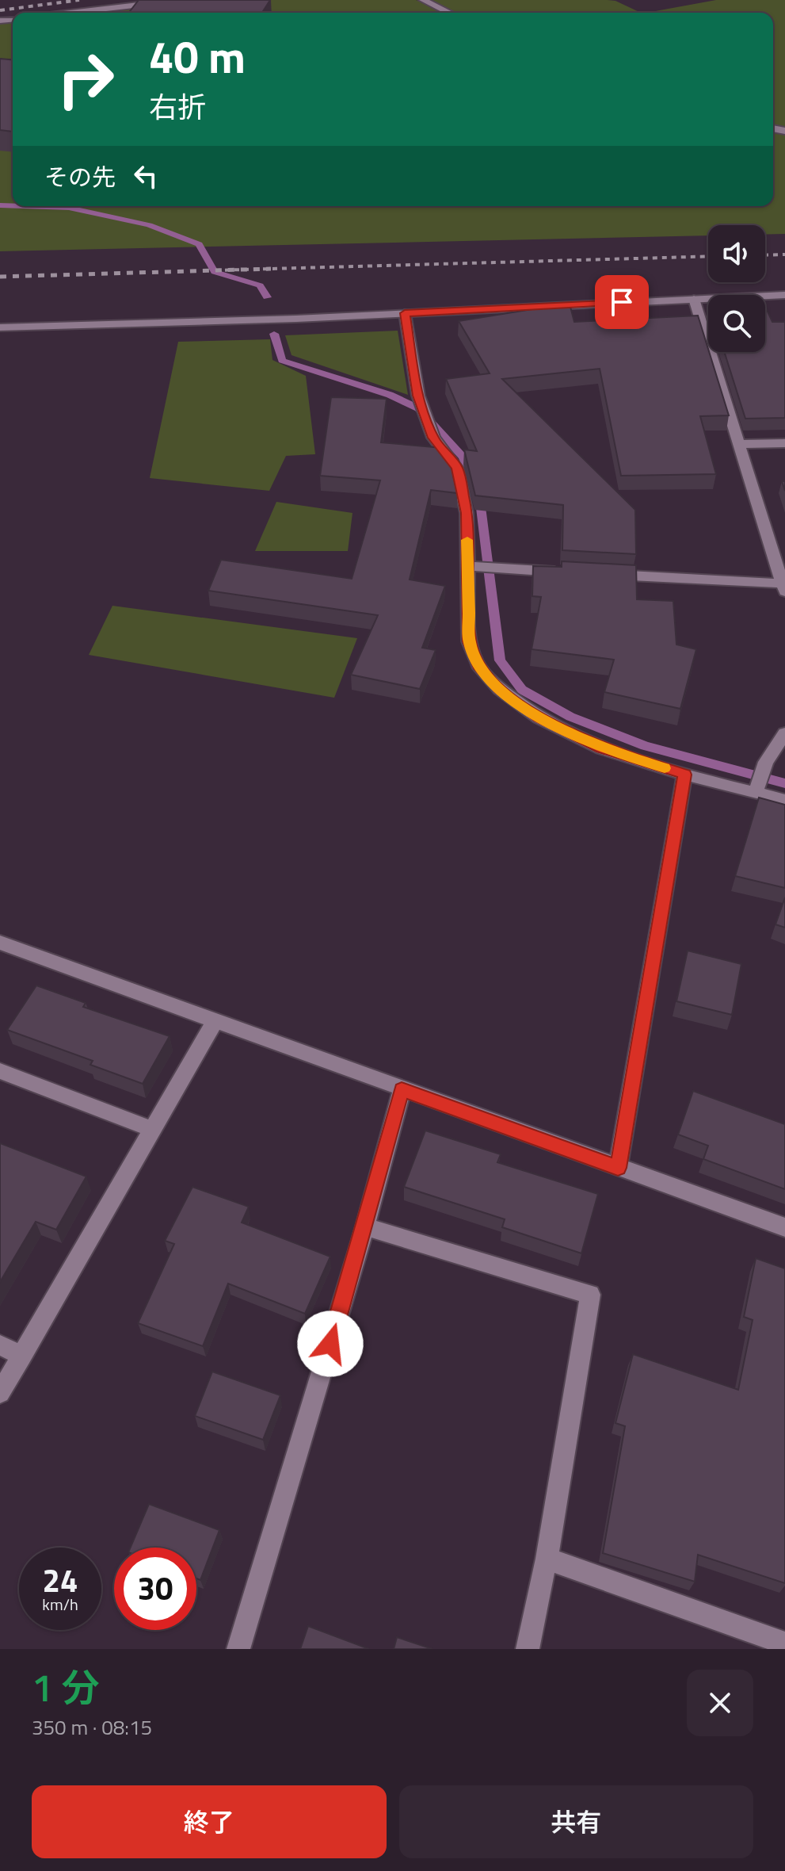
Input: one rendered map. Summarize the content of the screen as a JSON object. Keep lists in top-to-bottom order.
{
  "page": {
    "turn": ["40 m", "右折"],
    "then": "その先",
    "speed": "24 km/h",
    "limit": "30",
    "heading": ["1 分", "350 m · 08:15"],
    "buttons": ["終了", "共有"]
  }
}
